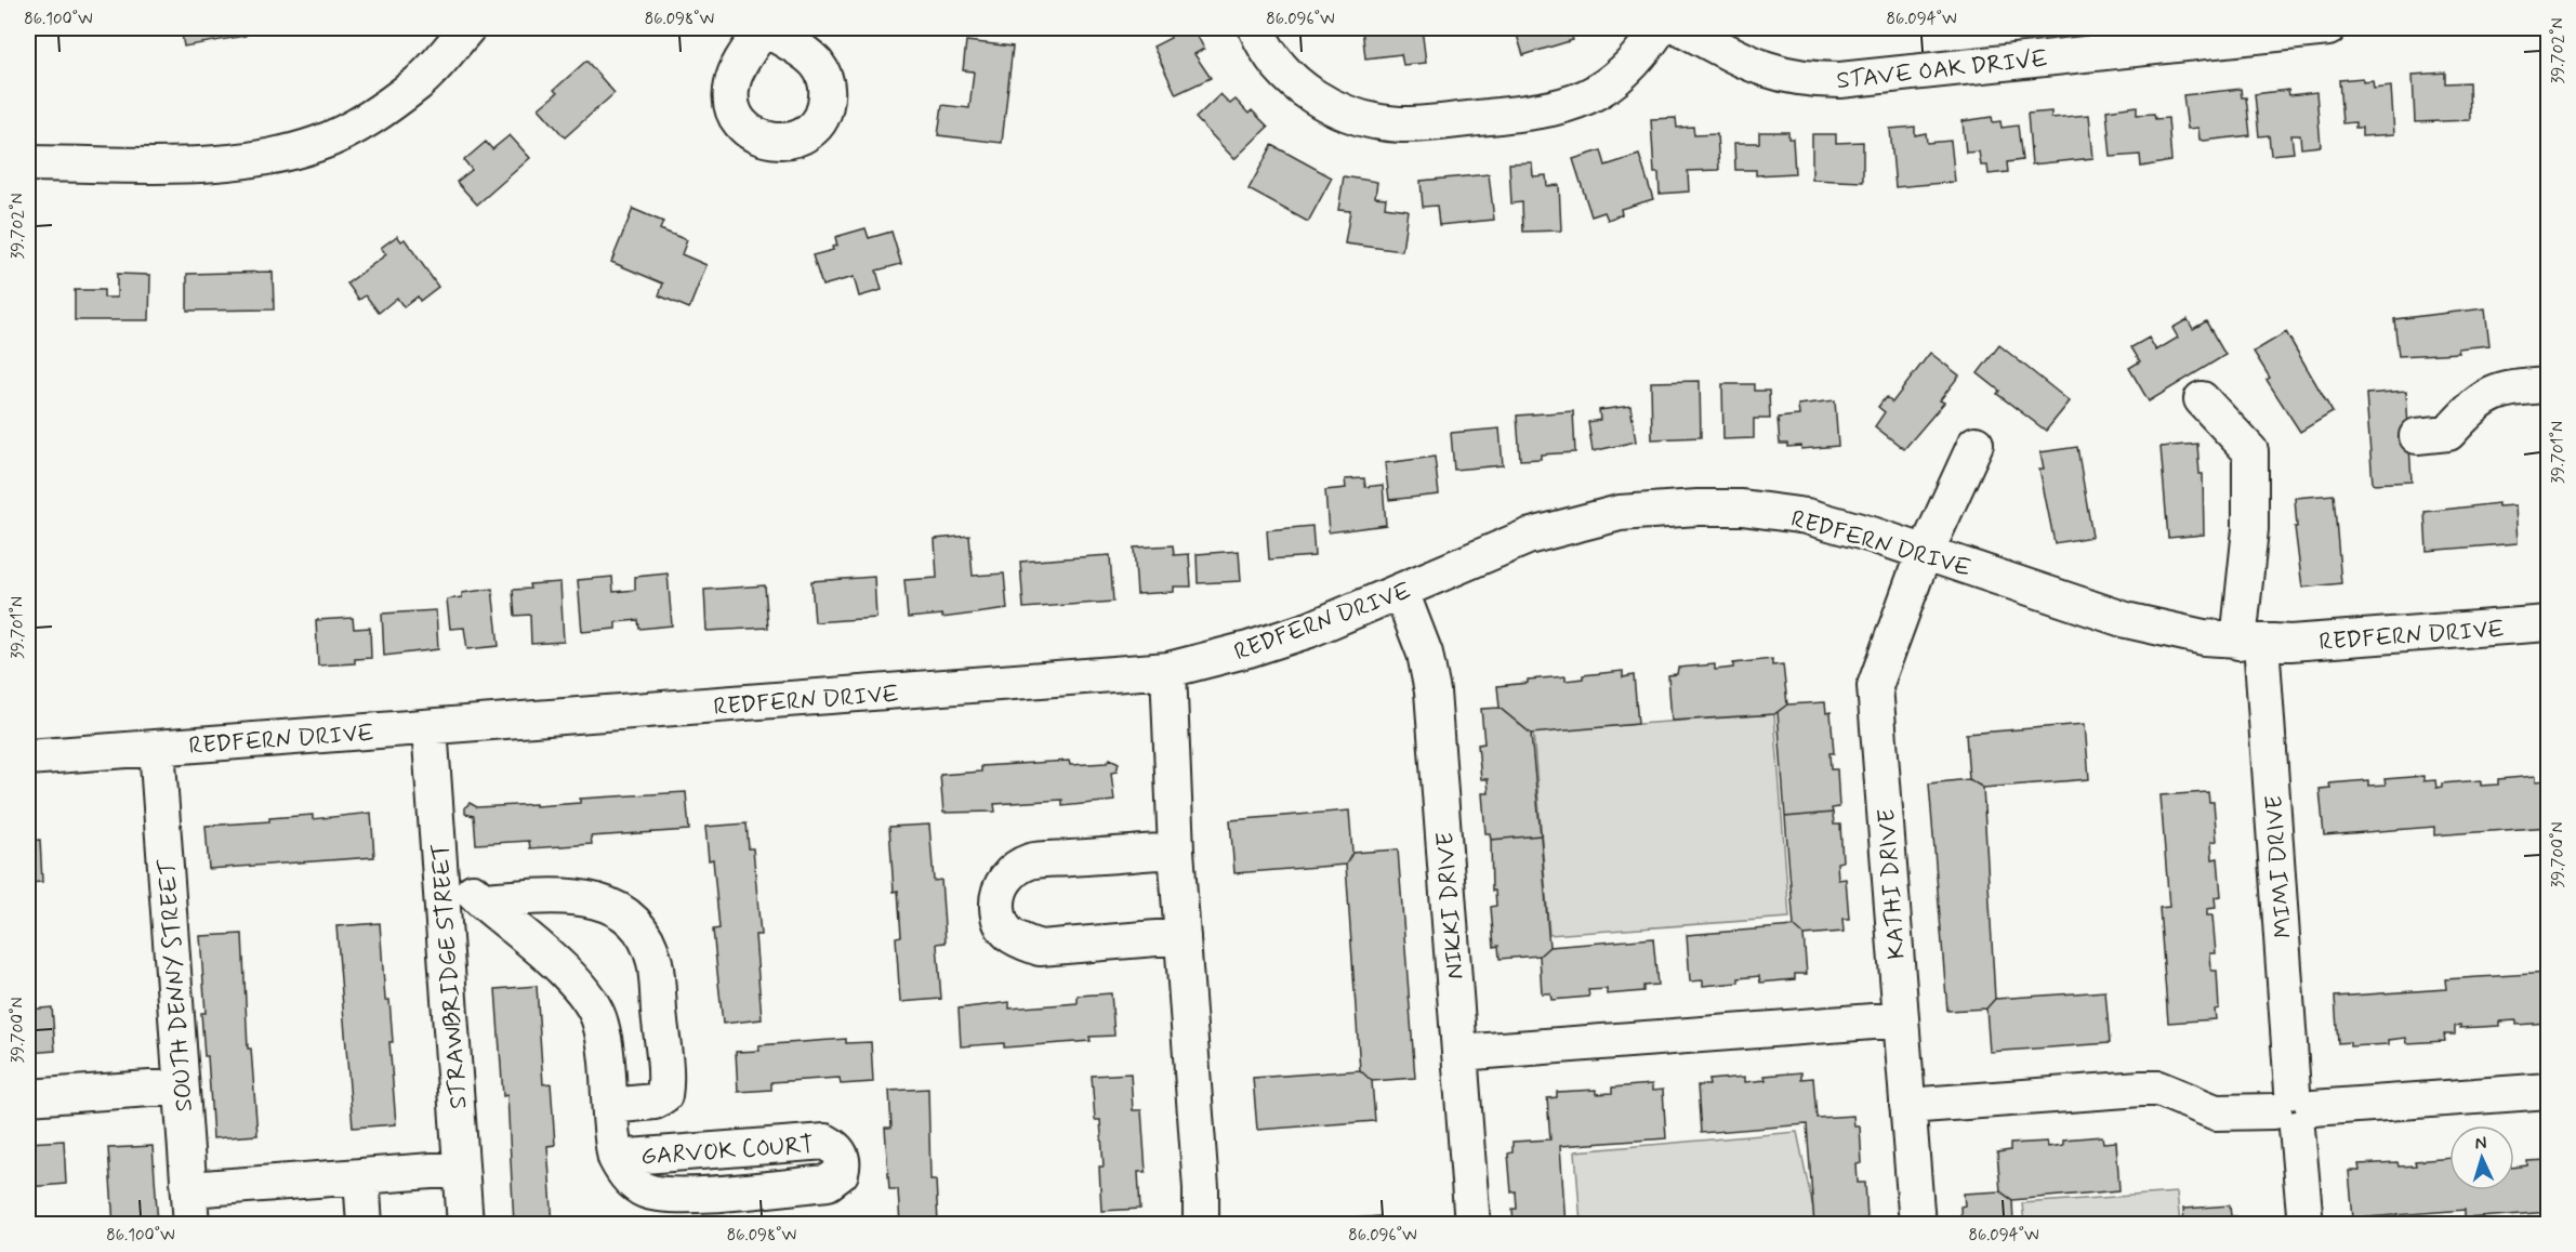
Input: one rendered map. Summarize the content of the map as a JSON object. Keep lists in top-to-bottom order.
{
  "streets": {
    "street": [
      "STAVE OAK DRIVE",
      "REDFERN DRIVE",
      "MIMI DRIVE",
      "KATHI DRIVE",
      "NIKKI DRIVE",
      "STRAWBRIDGE STREET",
      "SOUTH DENNY STREET",
      "GARVOK COURT"
    ]
  },
  "crossings": [
    ["REDFERN DRIVE", "MIMI DRIVE"],
    ["REDFERN DRIVE", "KATHI DRIVE"],
    ["REDFERN DRIVE", "NIKKI DRIVE"],
    ["REDFERN DRIVE", "STRAWBRIDGE STREET"],
    ["REDFERN DRIVE", "SOUTH DENNY STREET"],
    ["STRAWBRIDGE STREET", "GARVOK COURT"]
  ],
  "north": "top",
  "coordinates": [
    "86.100°W",
    "86.098°W",
    "86.096°W",
    "86.094°W",
    "39.702°N",
    "39.701°N",
    "39.700°N"
  ]
}
